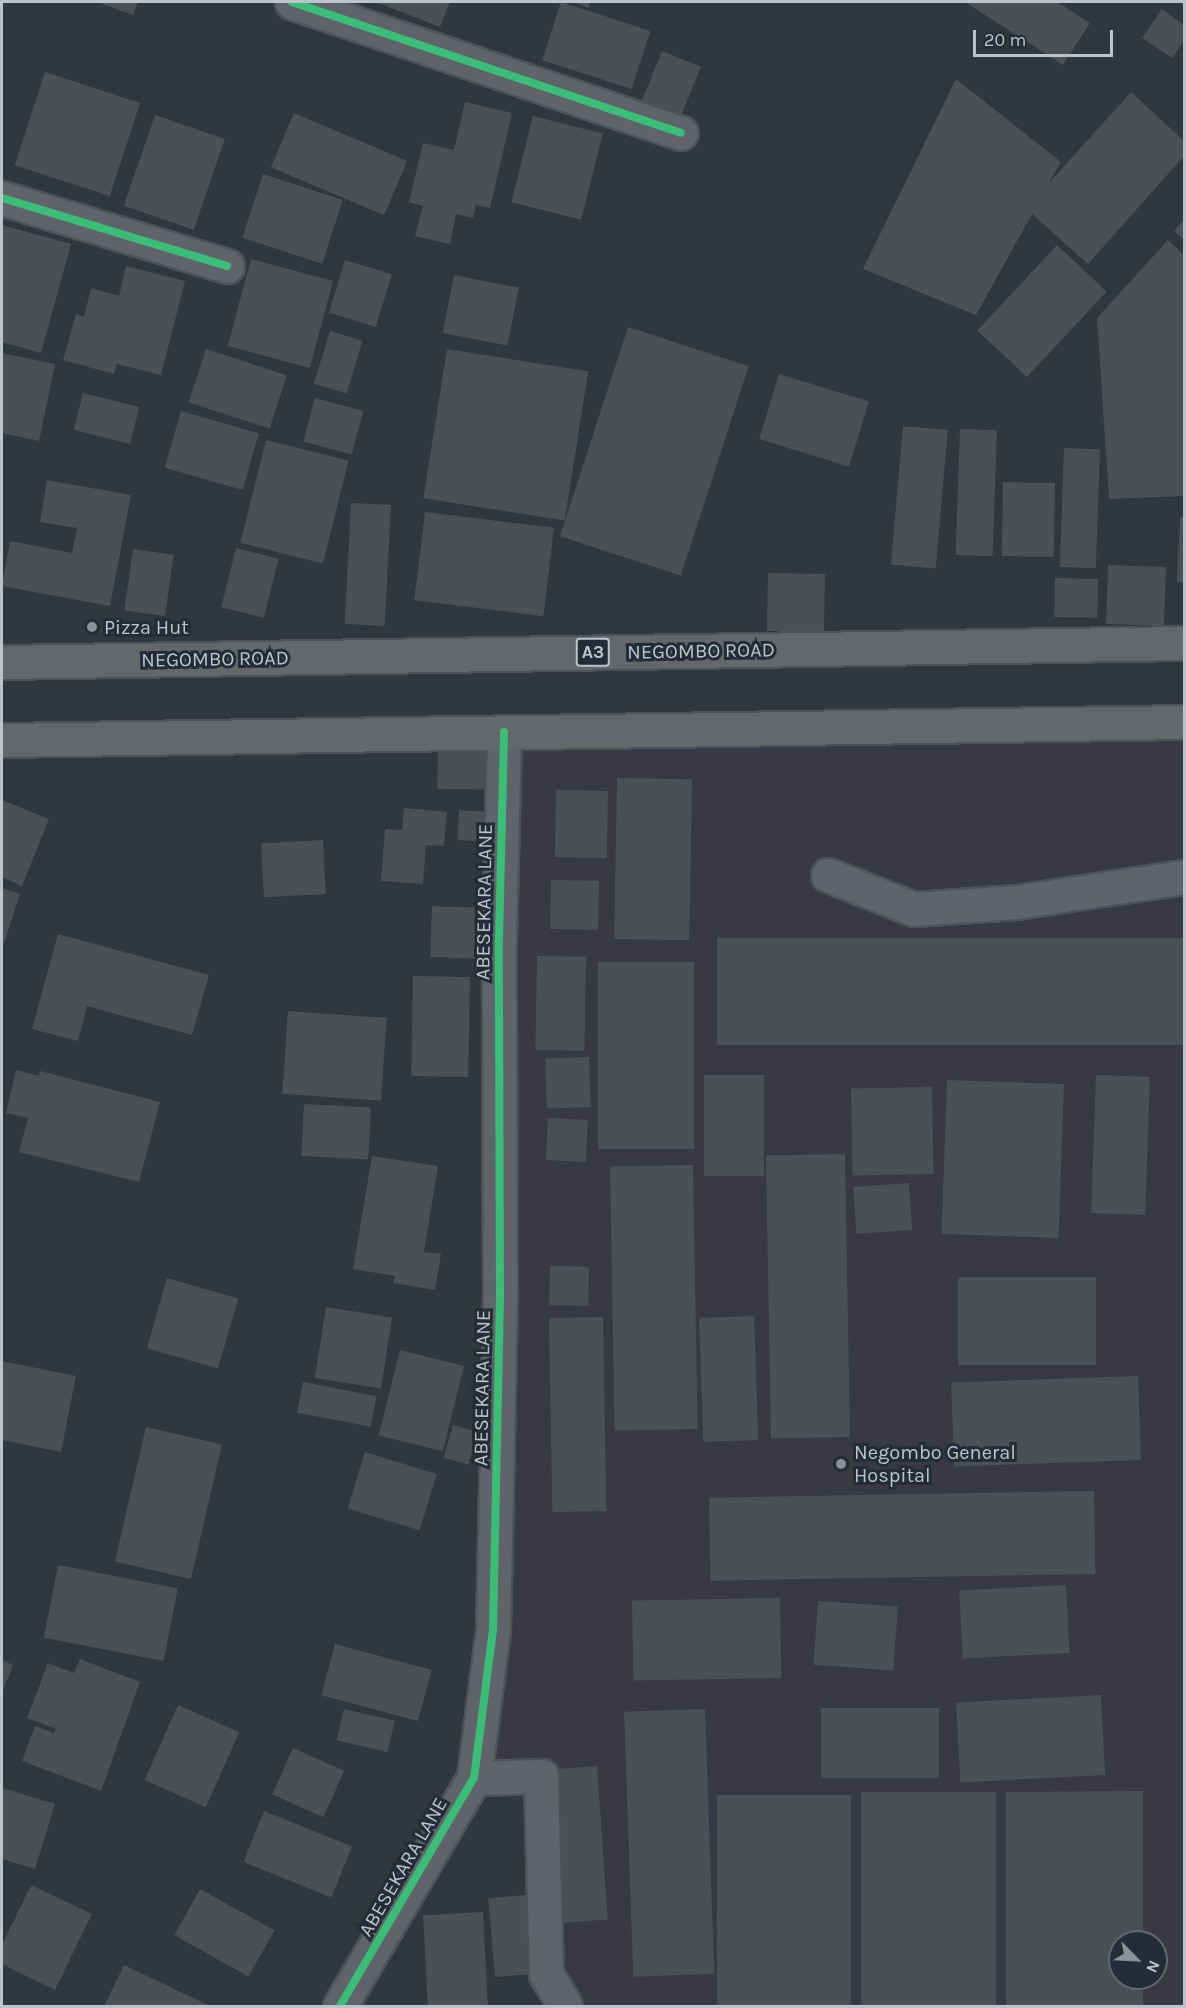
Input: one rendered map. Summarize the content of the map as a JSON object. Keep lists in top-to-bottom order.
{
  "streets": {
    "highway": ["NEGOMBO ROAD", "A3"],
    "street": ["ABESEKARA LANE"]
  },
  "places": ["Pizza Hut", "Negombo General Hospital"],
  "scale_bar": "20 m",
  "north": "bottom right"
}
